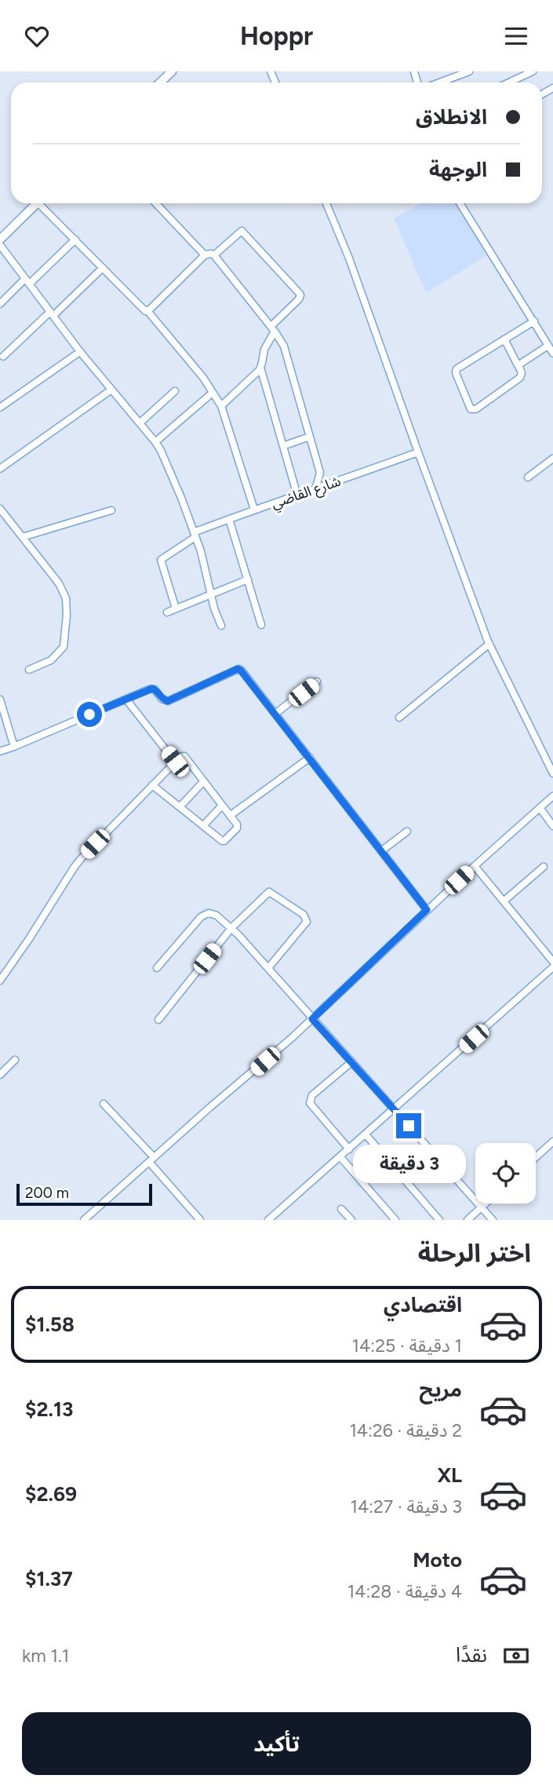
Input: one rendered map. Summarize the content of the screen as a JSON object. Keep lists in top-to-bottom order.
{
  "streets": {
    "street": ["شارع القاضي"]
  },
  "scale_bar": "200 m",
  "page": {
    "header": "Hoppr",
    "banner": ["الانطلاق", "الوجهة"],
    "bubble": "3 دقيقة",
    "scale": "200 m",
    "heading": "اختر الرحلة",
    "list": [
      {
        "name": "اقتصادي",
        "note": "1 دقيقة · 14:25",
        "value": "$1.58"
      },
      {
        "name": "مريح",
        "note": "2 دقيقة · 14:26",
        "value": "$2.13"
      },
      {
        "name": "XL",
        "note": "3 دقيقة · 14:27",
        "value": "$2.69"
      },
      {
        "name": "Moto",
        "note": "4 دقيقة · 14:28",
        "value": "$1.37"
      }
    ],
    "pay": ["نقدًا", "1.1 km"],
    "buttons": "تأكيد"
  }
}
